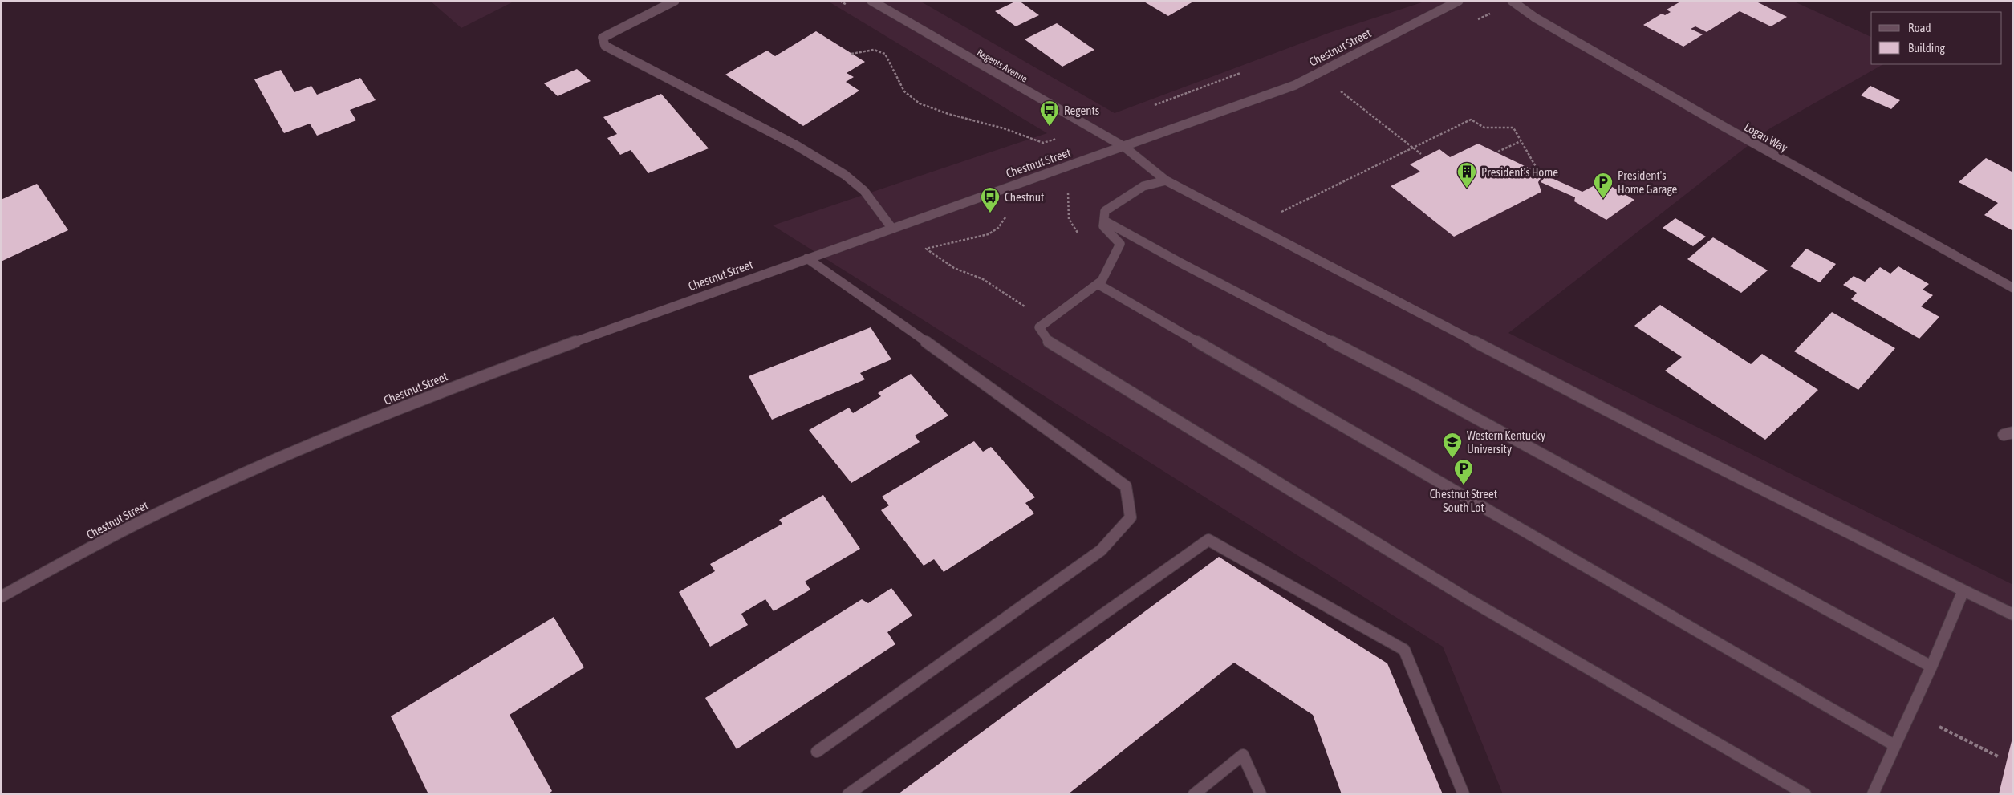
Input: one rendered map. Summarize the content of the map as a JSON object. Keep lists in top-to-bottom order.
{
  "streets": {
    "street": ["Chestnut Street", "Regents Avenue", "Logan Way"]
  },
  "crossings": [
    ["Chestnut Street", "Regents Avenue"]
  ],
  "places": {
    "bus stop": ["Regents", "Chestnut"],
    "building": ["President's Home"],
    "parking": ["President's Home Garage", "Chestnut Street South Lot"],
    "school or university": ["Western Kentucky University"]
  },
  "legend": ["Road", "Building"]
}
